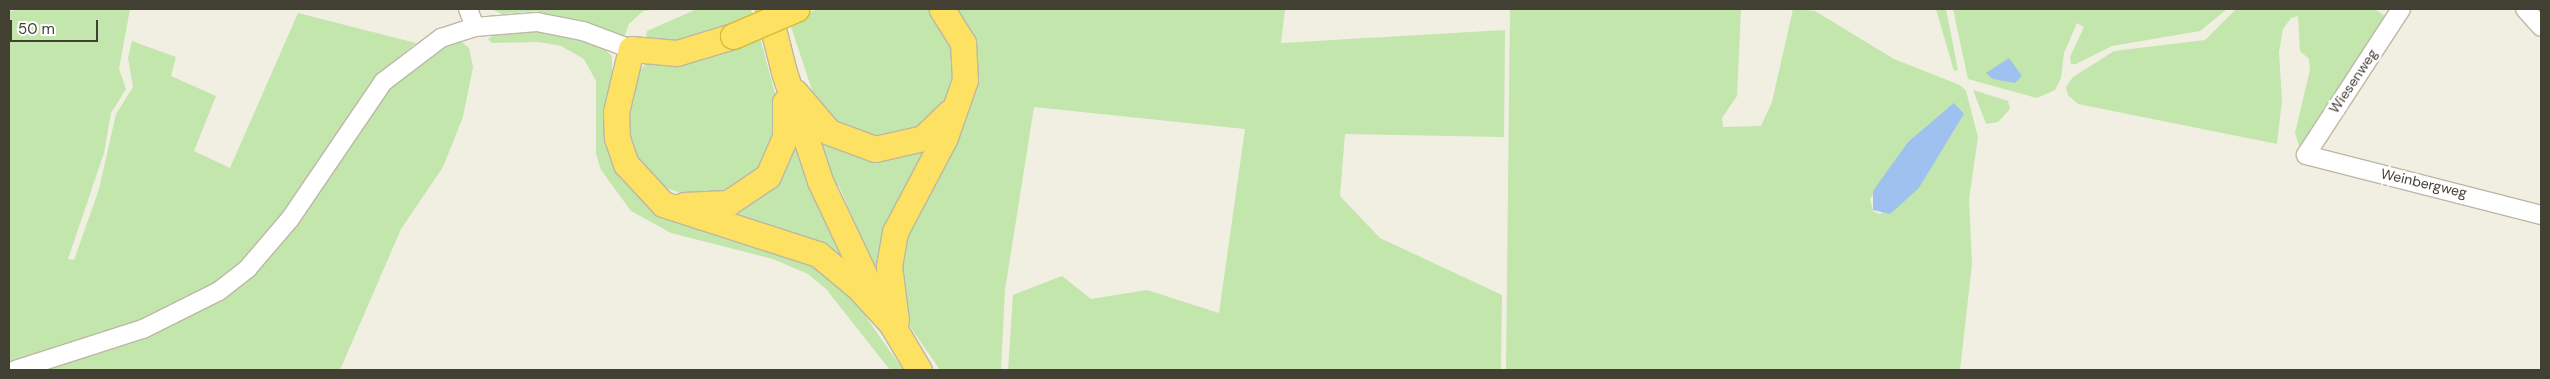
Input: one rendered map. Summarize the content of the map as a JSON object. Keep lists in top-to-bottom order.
{
  "streets": {
    "street": ["Wiesenweg", "Weinbergweg"]
  },
  "crossings": [
    ["Wiesenweg", "Weinbergweg"]
  ],
  "scale_bar": "50 m"
}
